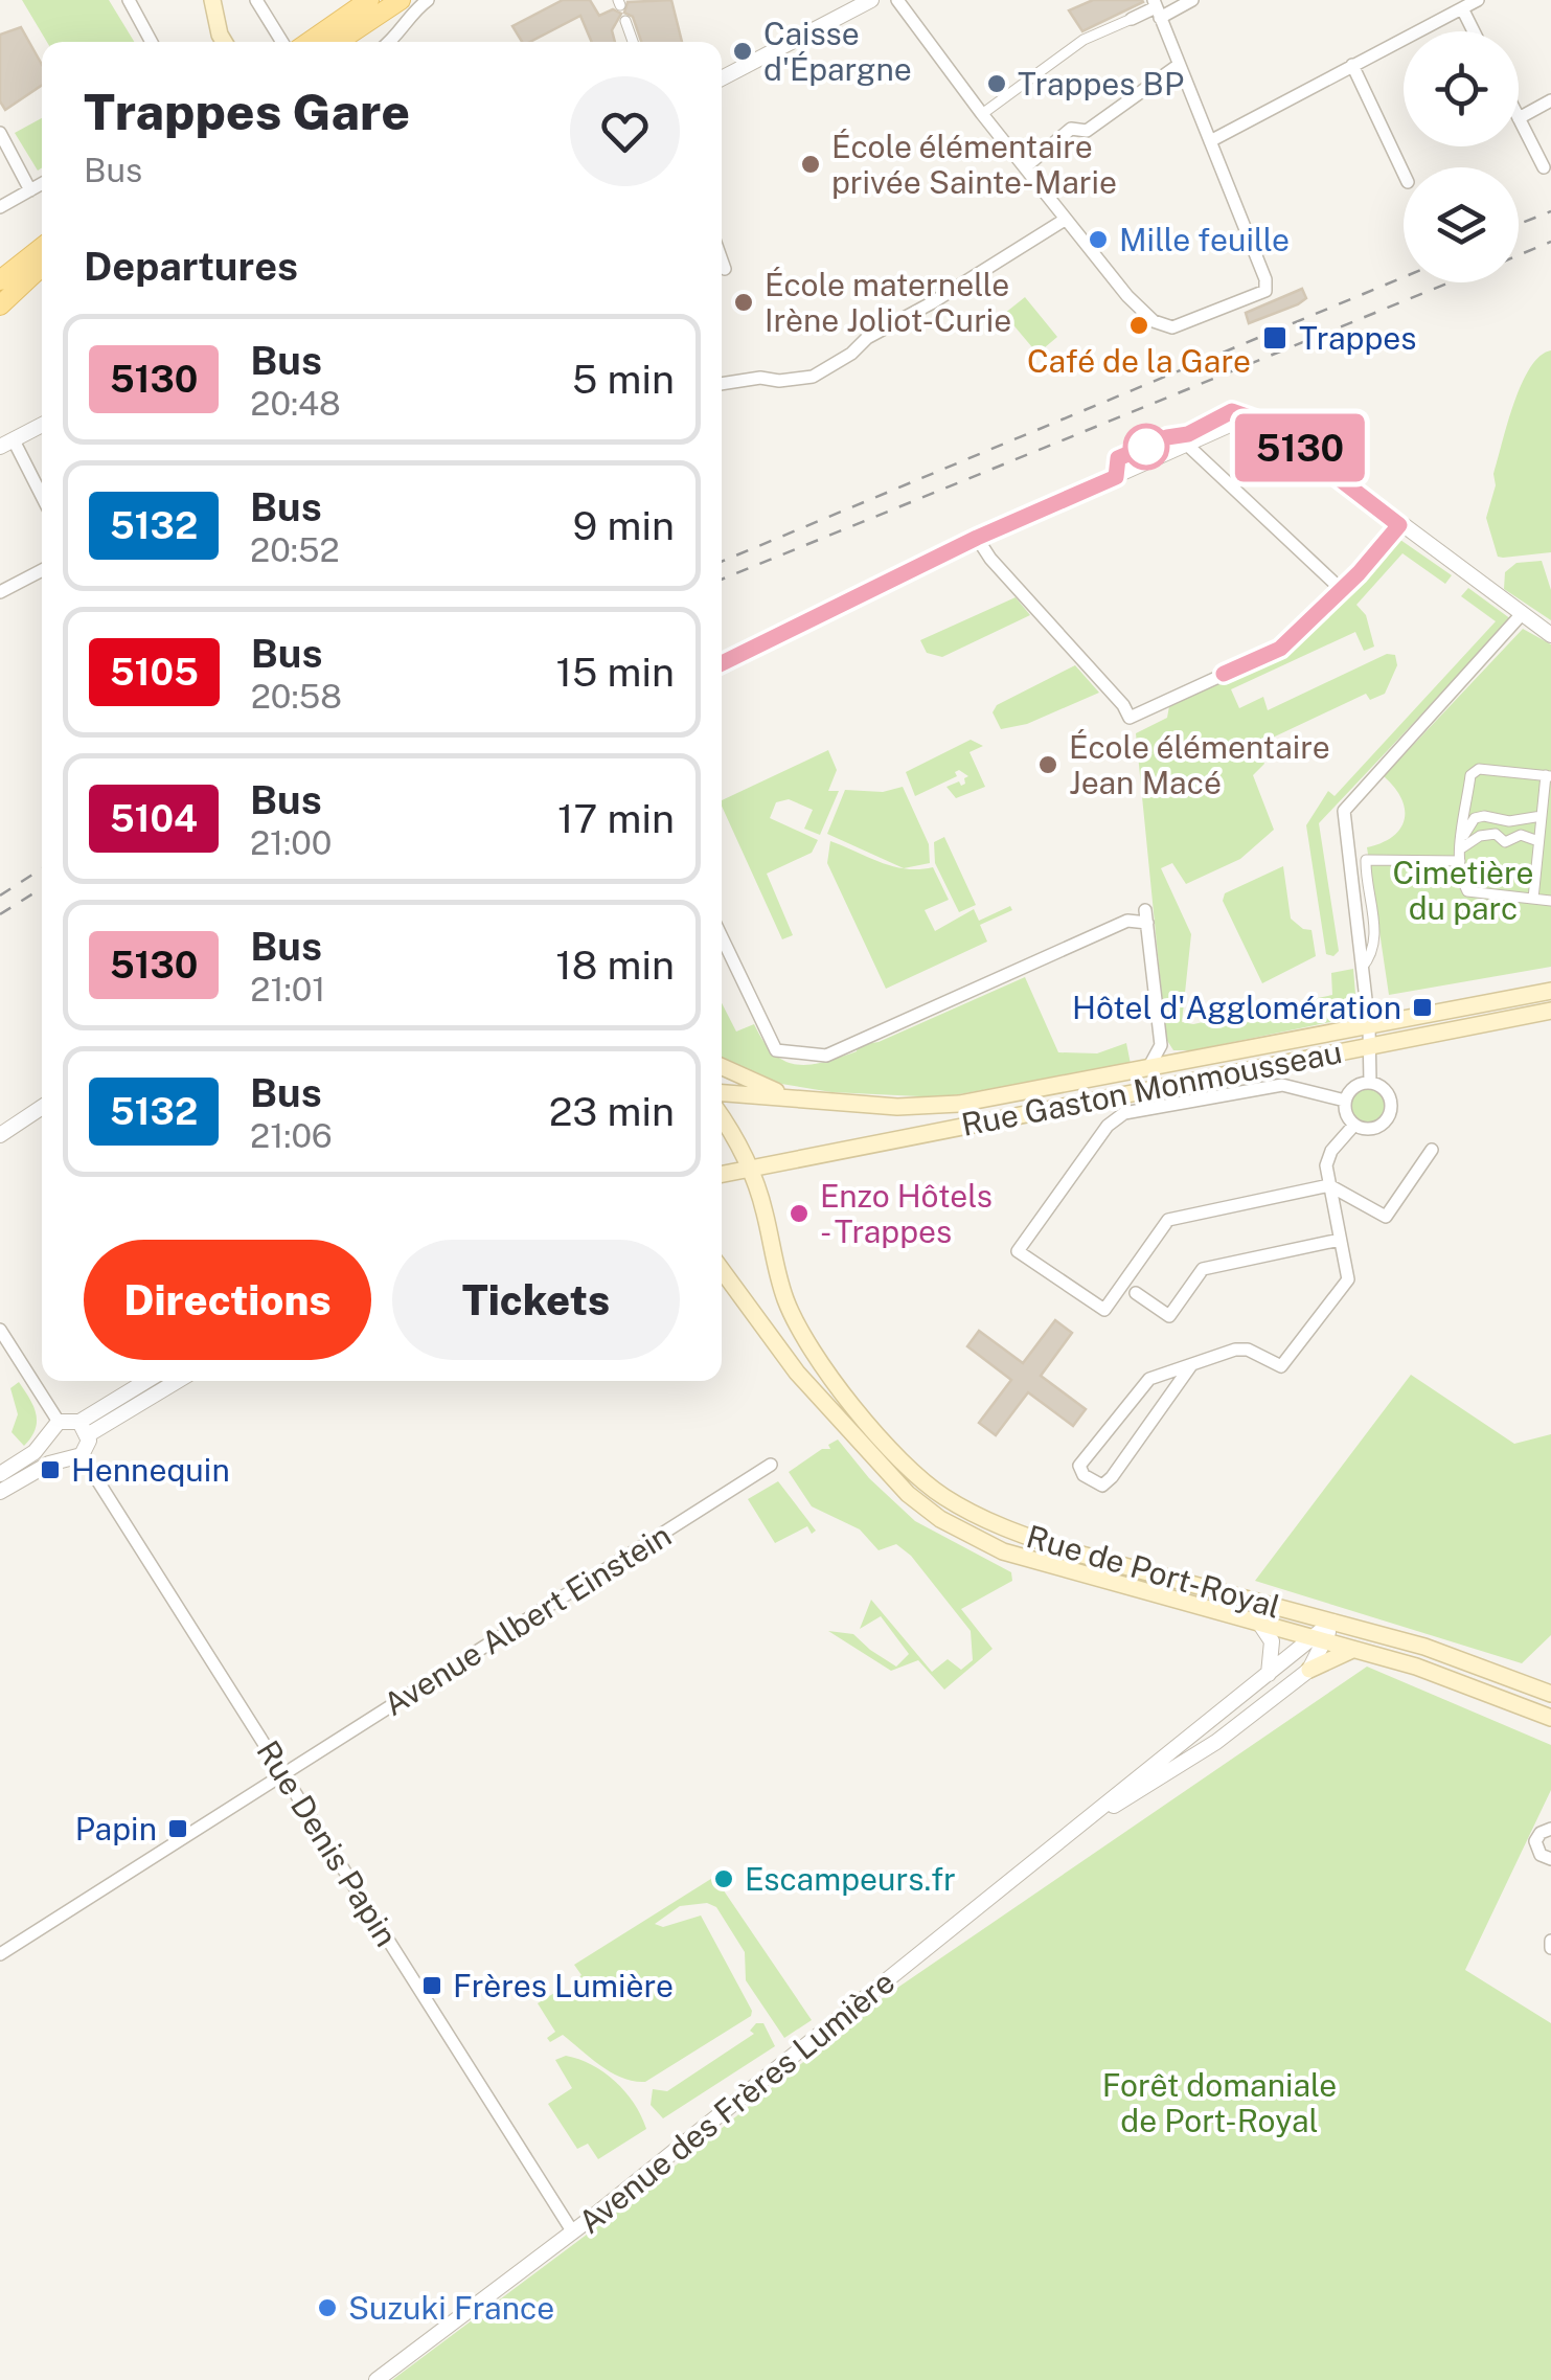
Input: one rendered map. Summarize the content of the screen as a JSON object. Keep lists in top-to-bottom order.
{
  "streets": {
    "main road": ["Rue Gaston Monmousseau", "Rue de Port-Royal"],
    "street": ["Avenue Albert Einstein", "Rue Denis Papin", "Avenue des Frères Lumière"]
  },
  "crossings": [
    ["Rue Gaston Monmousseau", "Rue de Port-Royal"],
    ["Rue de Port-Royal", "Avenue des Frères Lumière"],
    ["Avenue Albert Einstein", "Rue Denis Papin"],
    ["Rue Denis Papin", "Avenue des Frères Lumière"]
  ],
  "parks": ["Cimetière du parc", "Forêt domaniale de Port-Royal"],
  "places": {
    "other": [
      "Caisse d'Épargne",
      "Trappes BP",
      "École élémentaire privée Sainte-Marie",
      "Mille feuille",
      "École maternelle Irène Joliot-Curie",
      "Café de la Gare",
      "École élémentaire Jean Macé",
      "Enzo Hôtels - Trappes",
      "Escampeurs.fr",
      "Suzuki France"
    ],
    "transit": [
      "Trappes",
      "Hôtel d'Agglomération",
      "Hennequin",
      "Papin",
      "Frères Lumière"
    ]
  },
  "lines": ["bus line 5130"],
  "page": {
    "on_map": "5130",
    "heading": [
      ["Trappes Gare", "Bus"],
      "Departures"
    ],
    "list": [
      {
        "mark": "5130",
        "name": "Bus",
        "note": "20:48",
        "value": "5 min"
      },
      {
        "mark": "5132",
        "name": "Bus",
        "note": "20:52",
        "value": "9 min"
      },
      {
        "mark": "5105",
        "name": "Bus",
        "note": "20:58",
        "value": "15 min"
      },
      {
        "mark": "5104",
        "name": "Bus",
        "note": "21:00",
        "value": "17 min"
      },
      {
        "mark": "5130",
        "name": "Bus",
        "note": "21:01",
        "value": "18 min"
      },
      {
        "mark": "5132",
        "name": "Bus",
        "note": "21:06",
        "value": "23 min"
      }
    ],
    "buttons": ["Directions", "Tickets"]
  }
}
